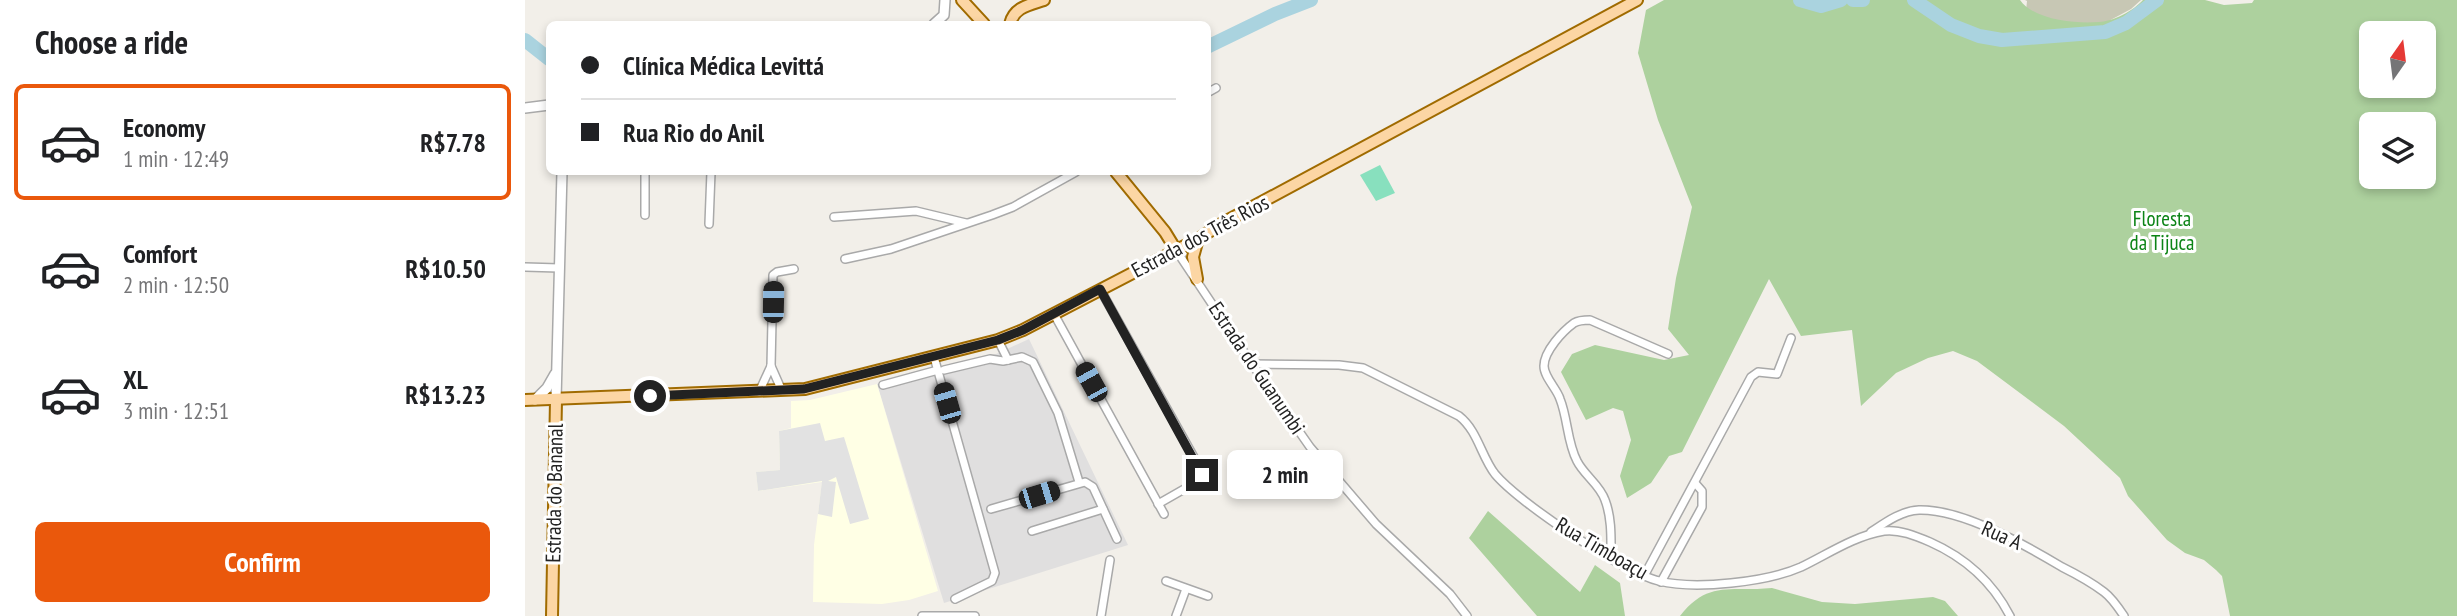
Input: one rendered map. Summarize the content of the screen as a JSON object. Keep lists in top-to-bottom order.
{
  "streets": {
    "main road": ["Estrada dos Três Rios", "Estrada do Guanumbi", "Estrada do Bananal"],
    "street": ["Rua A", "Rua Timboaçu"]
  },
  "crossings": [
    ["Estrada dos Três Rios", "Estrada do Guanumbi"],
    ["Estrada dos Três Rios", "Estrada do Bananal"],
    ["Estrada do Guanumbi", "Rua Timboaçu"],
    ["Rua A", "Rua Timboaçu"]
  ],
  "parks": ["Floresta da Tijuca"],
  "north": "top",
  "page": {
    "heading": "Choose a ride",
    "banner": ["Clínica Médica Levittá", "Rua Rio do Anil"],
    "list": [
      {
        "name": "Economy",
        "note": "1 min · 12:49",
        "value": "R$7.78"
      },
      {
        "name": "Comfort",
        "note": "2 min · 12:50",
        "value": "R$10.50"
      },
      {
        "name": "XL",
        "note": "3 min · 12:51",
        "value": "R$13.23"
      }
    ],
    "bubble": "2 min",
    "buttons": "Confirm"
  }
}
